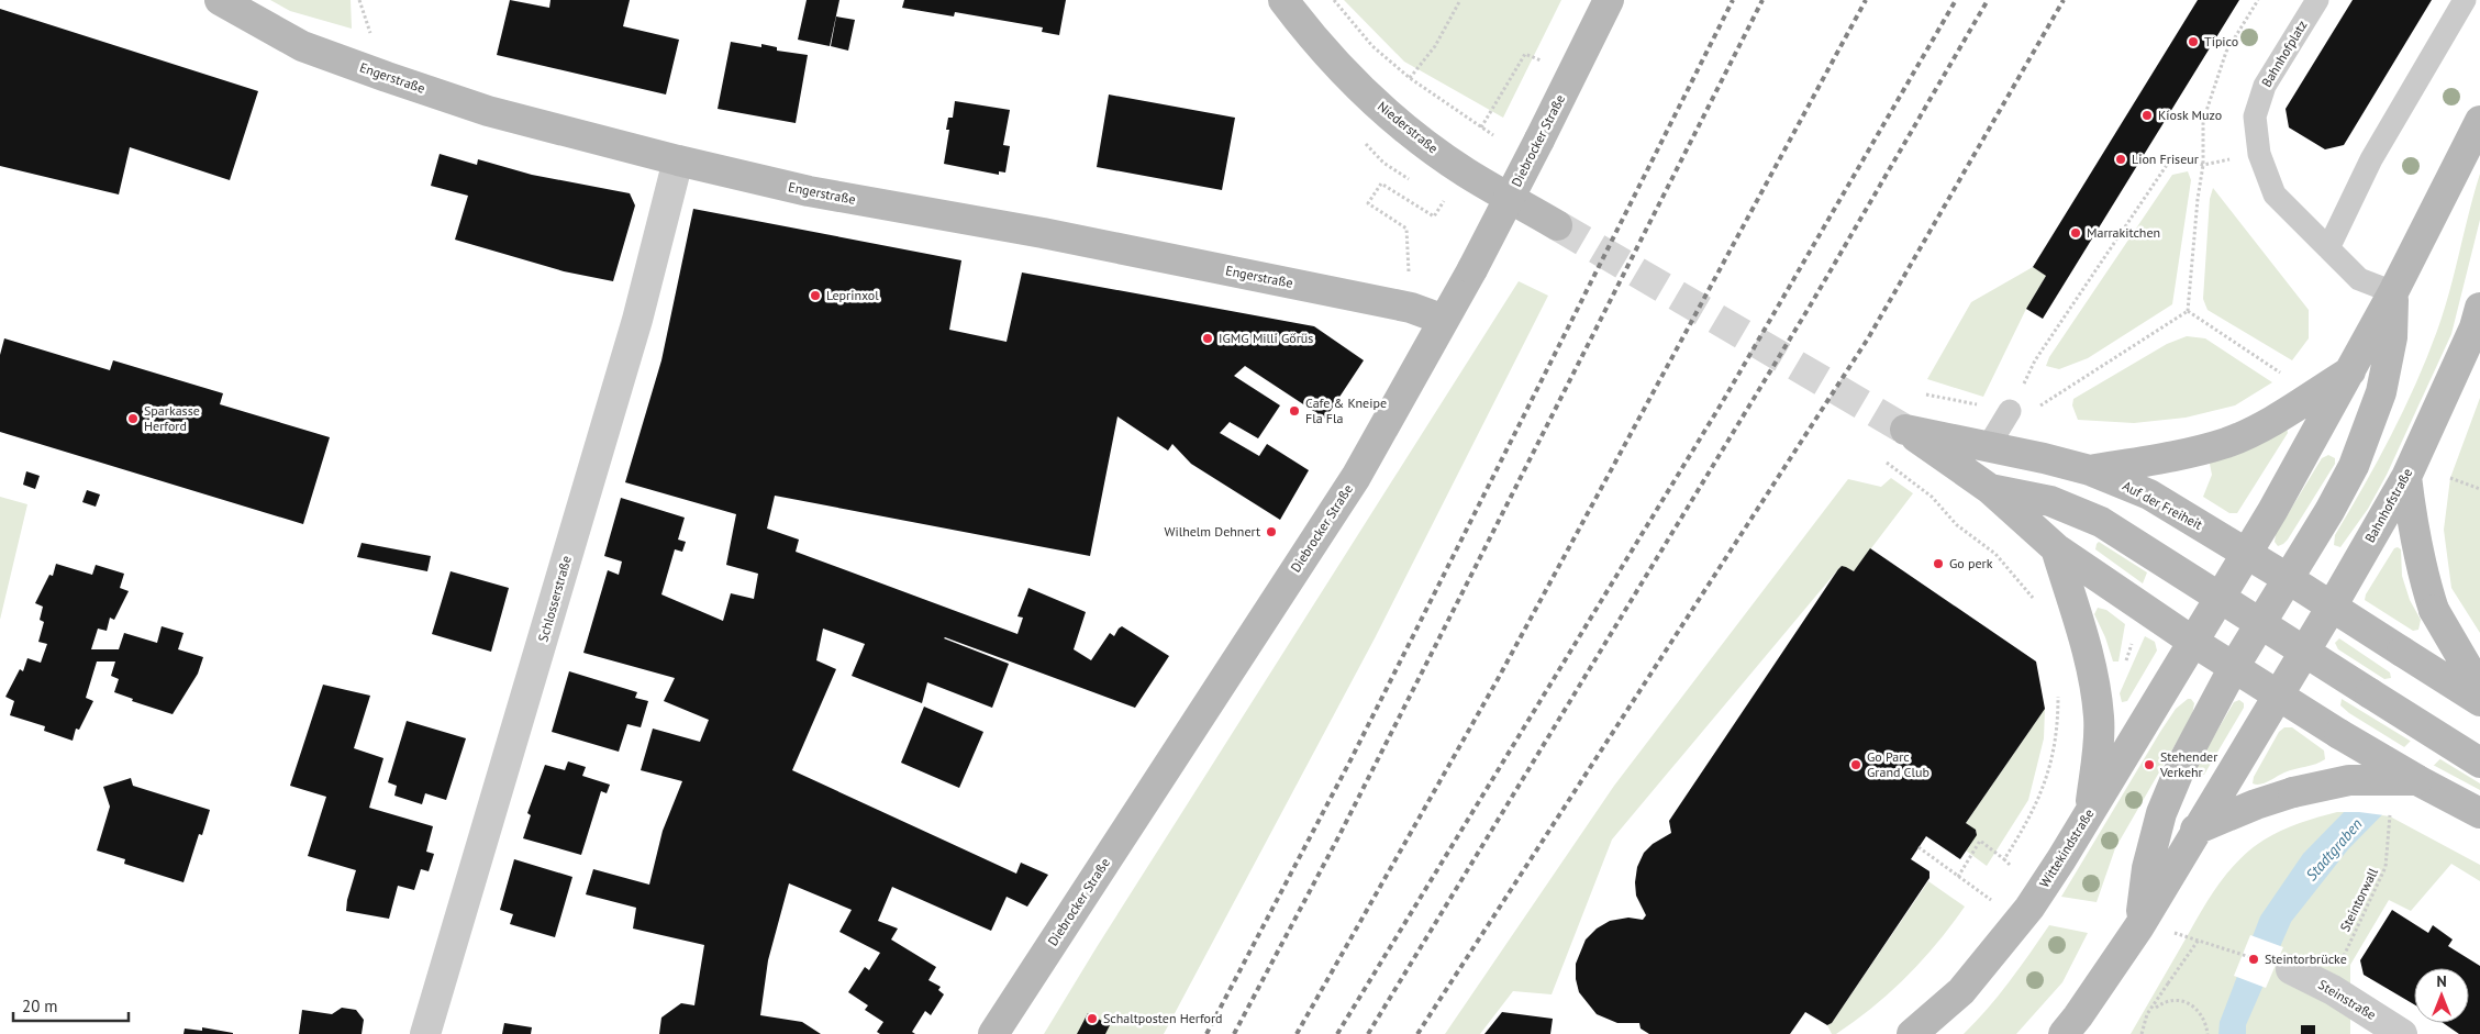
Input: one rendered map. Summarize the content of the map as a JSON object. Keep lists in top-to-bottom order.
{
  "streets": {
    "street": [
      "Engerstraße",
      "Niederstraße",
      "Diebrocker Straße",
      "Auf der Freiheit",
      "Bahnhofstraße",
      "Schlosserstraße",
      "Wittekindstraße",
      "Steinstraße"
    ],
    "lane": ["Bahnhofplatz"],
    "path": ["Steintorwall"]
  },
  "crossings": [
    ["Engerstraße", "Diebrocker Straße"],
    ["Engerstraße", "Schlosserstraße"],
    ["Auf der Freiheit", "Bahnhofstraße"],
    ["Auf der Freiheit", "Wittekindstraße"],
    ["Steintorwall", "Steinstraße"]
  ],
  "water": ["Stadtgraben"],
  "places": [
    "Tipico",
    "Kiosk Muzo",
    "Lion Friseur",
    "Marrakitchen",
    "Leprinxol",
    "IGMG Milli Görüs",
    "Cafe & Kneipe Fla Fla",
    "Sparkasse Herford",
    "Wilhelm Dehnert",
    "Go perk",
    "Go Parc Grand Club",
    "Stehender Verkehr",
    "Steintorbrücke",
    "Schaltposten Herford"
  ],
  "scale_bar": "20 m",
  "north": "top"
}
